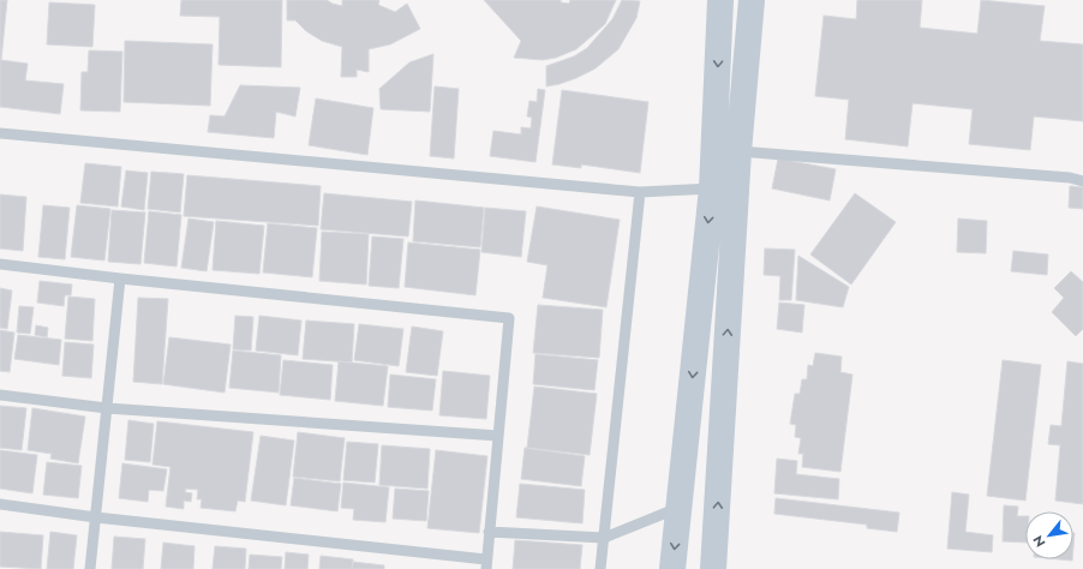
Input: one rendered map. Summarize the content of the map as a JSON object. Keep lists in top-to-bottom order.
{
  "north": "bottom left"
}
